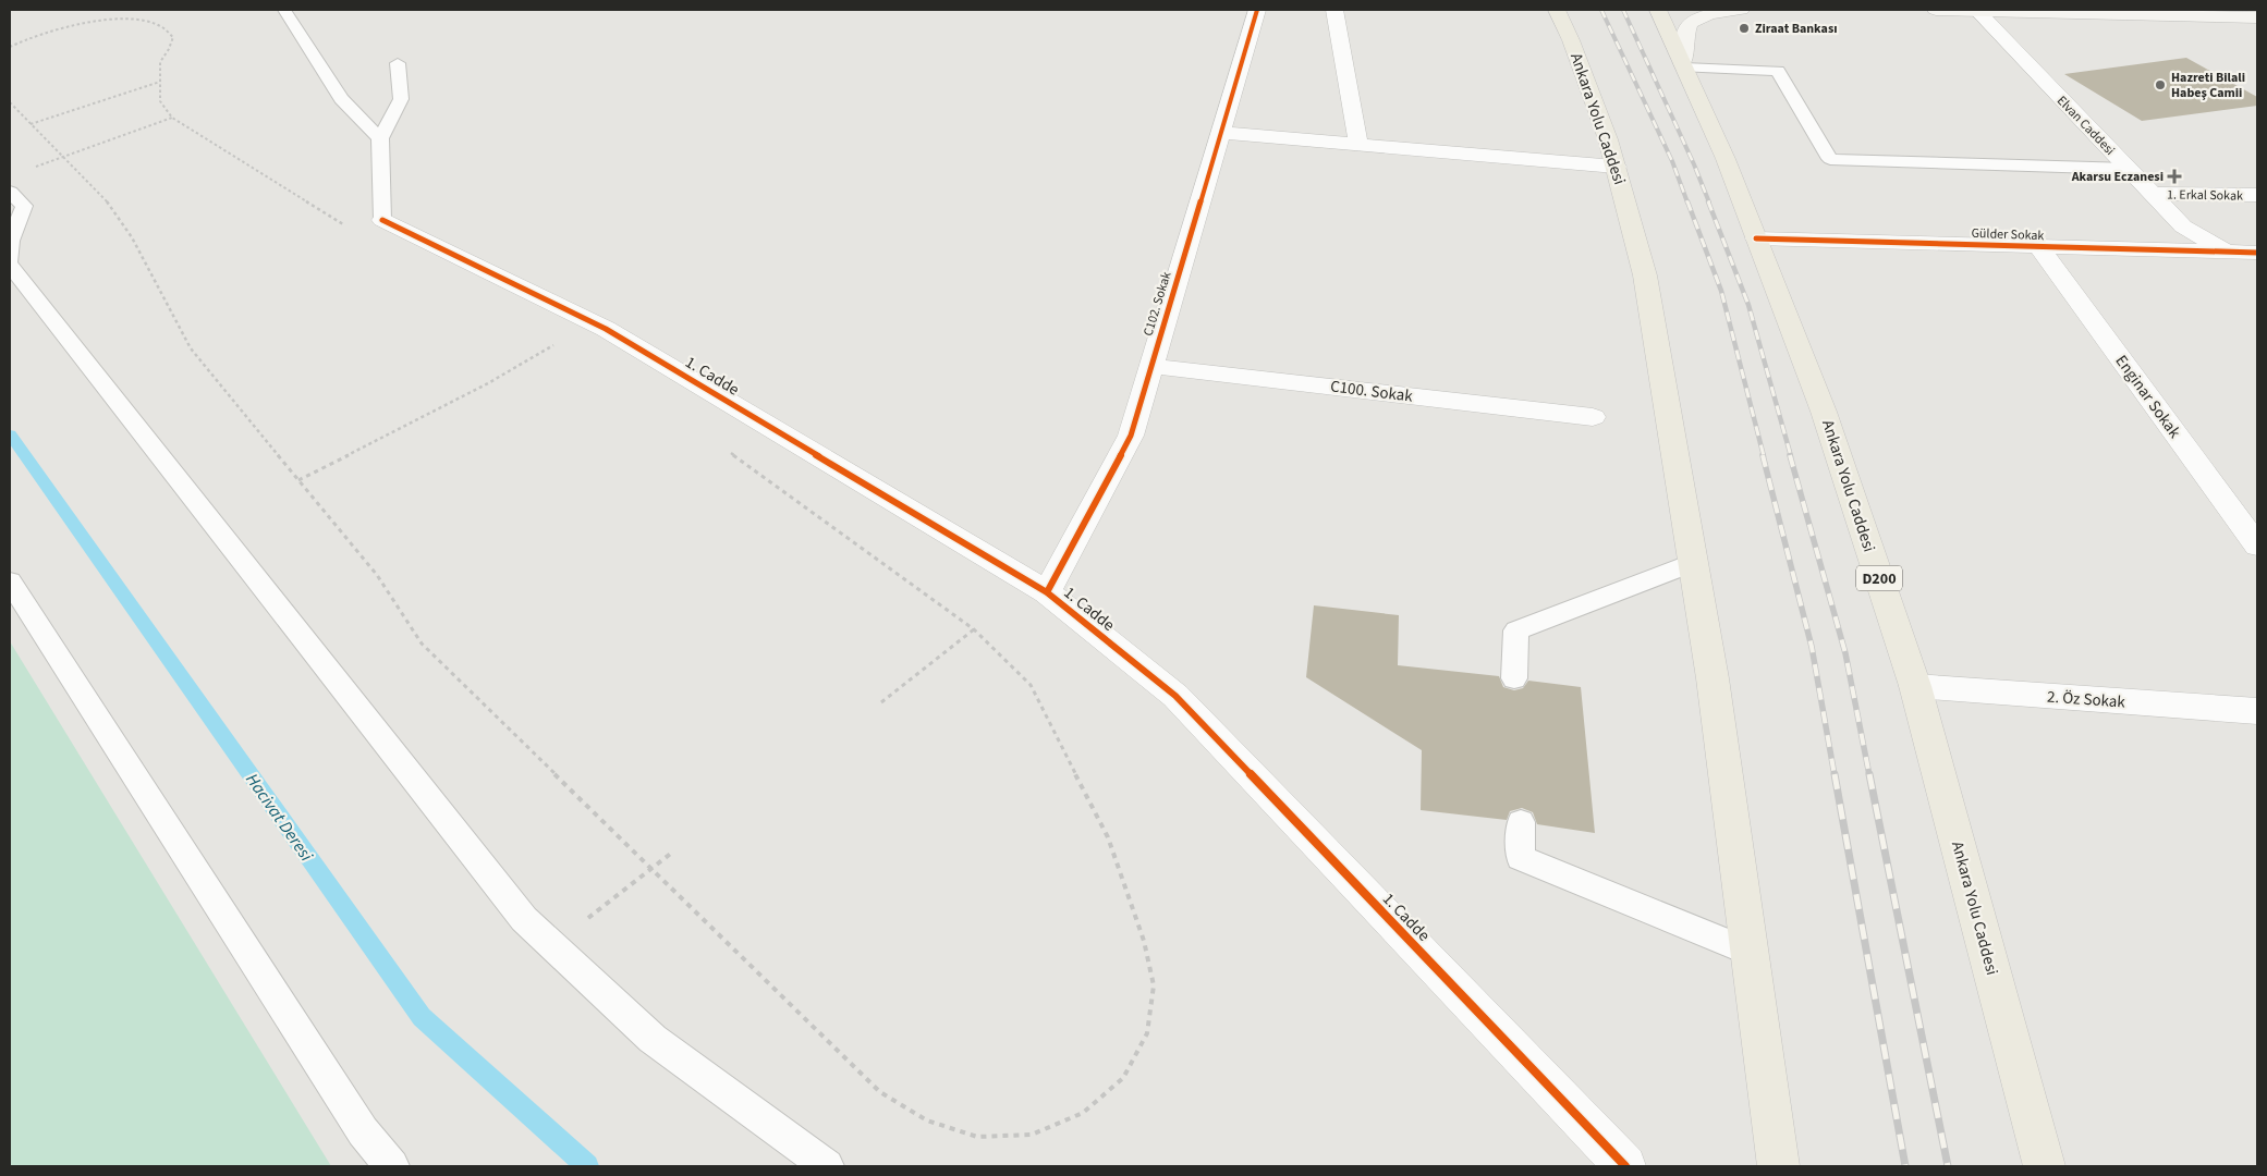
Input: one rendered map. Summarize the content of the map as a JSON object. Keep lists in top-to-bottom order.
{
  "streets": {
    "highway": ["Ankara Yolu Caddesi", "D200"],
    "street": [
      "Elvan Caddesi",
      "1. Erkal Sokak",
      "Gülder Sokak",
      "C102. Sokak",
      "1. Cadde",
      "C100. Sokak",
      "Enginar Sokak",
      "2. Öz Sokak"
    ]
  },
  "crossings": [
    ["Ankara Yolu Caddesi", "Gülder Sokak"],
    ["Ankara Yolu Caddesi", "2. Öz Sokak"],
    ["Elvan Caddesi", "1. Erkal Sokak"],
    ["Elvan Caddesi", "Gülder Sokak"],
    ["Gülder Sokak", "Enginar Sokak"],
    ["C102. Sokak", "1. Cadde"],
    ["C102. Sokak", "C100. Sokak"]
  ],
  "water": ["Hacivat Deresi"],
  "places": {
    "other": ["Ziraat Bankası", "Hazreti Bilali Habeş Camii"],
    "health": ["Akarsu Eczanesi"]
  }
}
